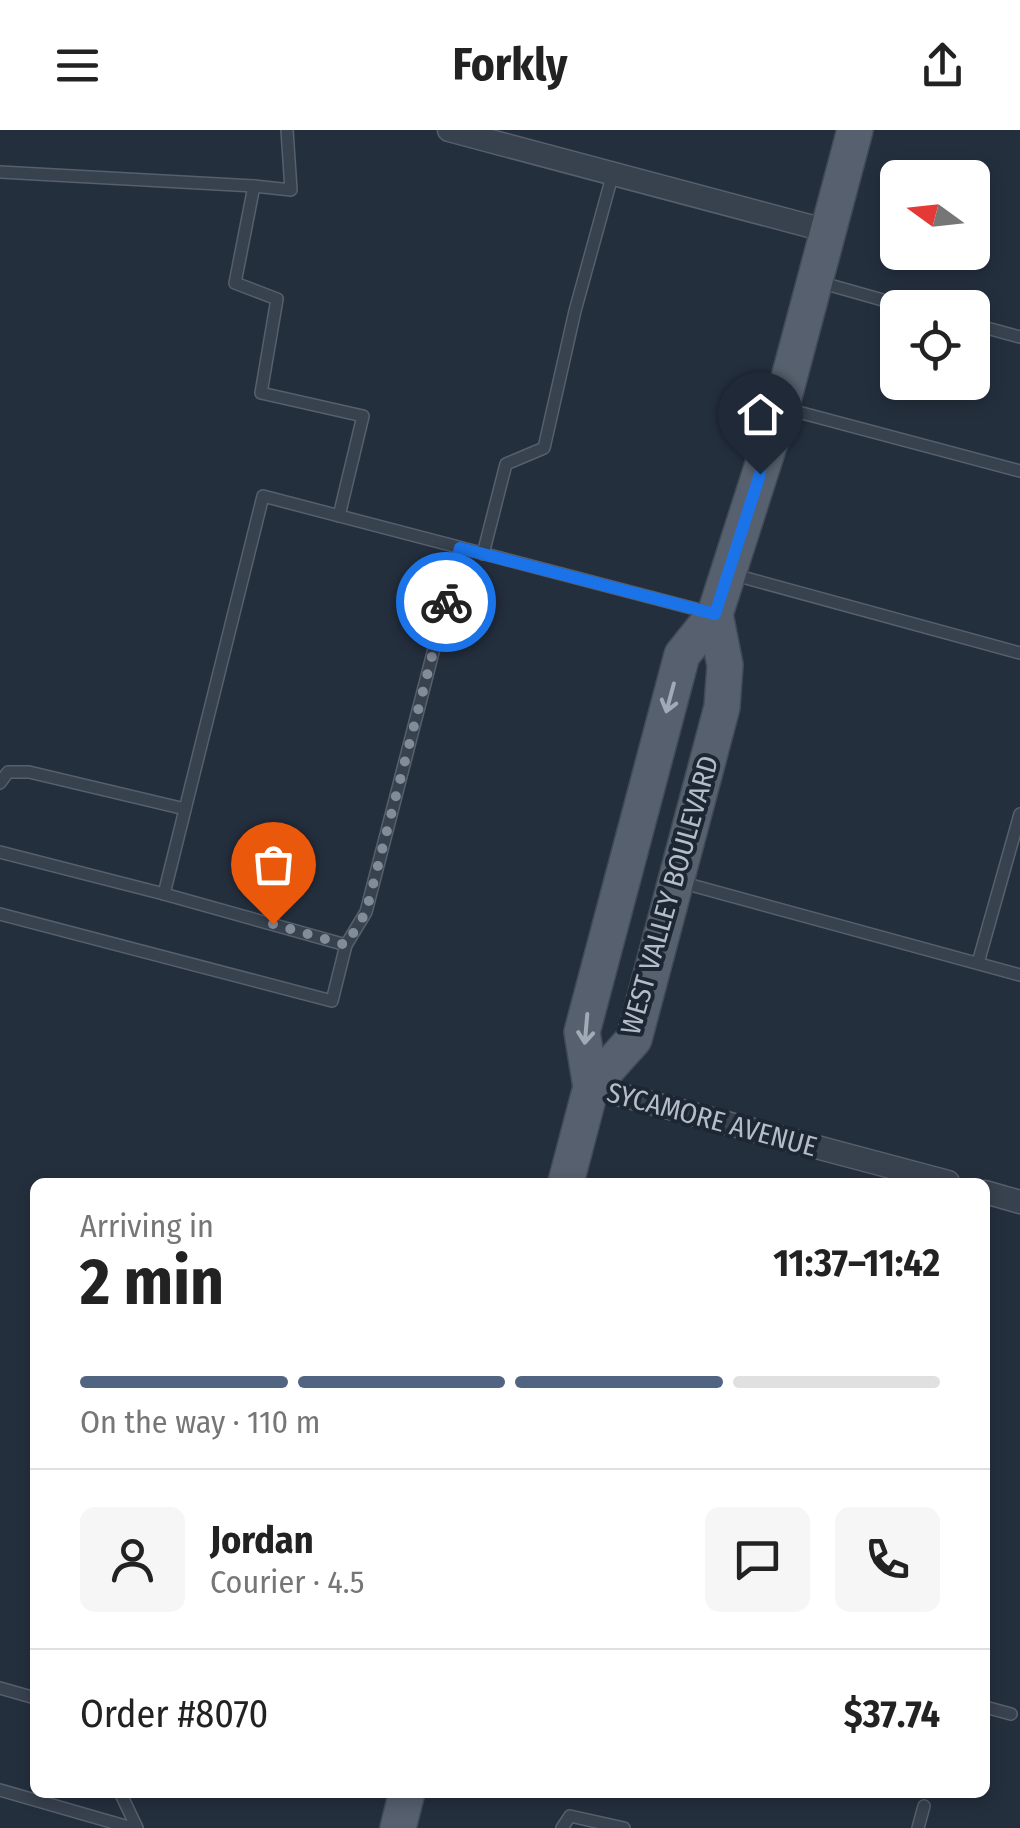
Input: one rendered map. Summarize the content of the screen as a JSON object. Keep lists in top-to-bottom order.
{
  "streets": {
    "main road": ["WEST VALLEY BOULEVARD"],
    "street": ["SYCAMORE AVENUE"]
  },
  "crossings": [
    ["WEST VALLEY BOULEVARD", "SYCAMORE AVENUE"]
  ],
  "north": "left",
  "page": {
    "header": "Forkly",
    "heading": ["2 min", "Arriving in", "11:37–11:42"],
    "panel": [
      "Jordan",
      "Courier · 4.5",
      "Order #8070",
      "$37.74"
    ],
    "bar": "On the way · 110 m"
  }
}
